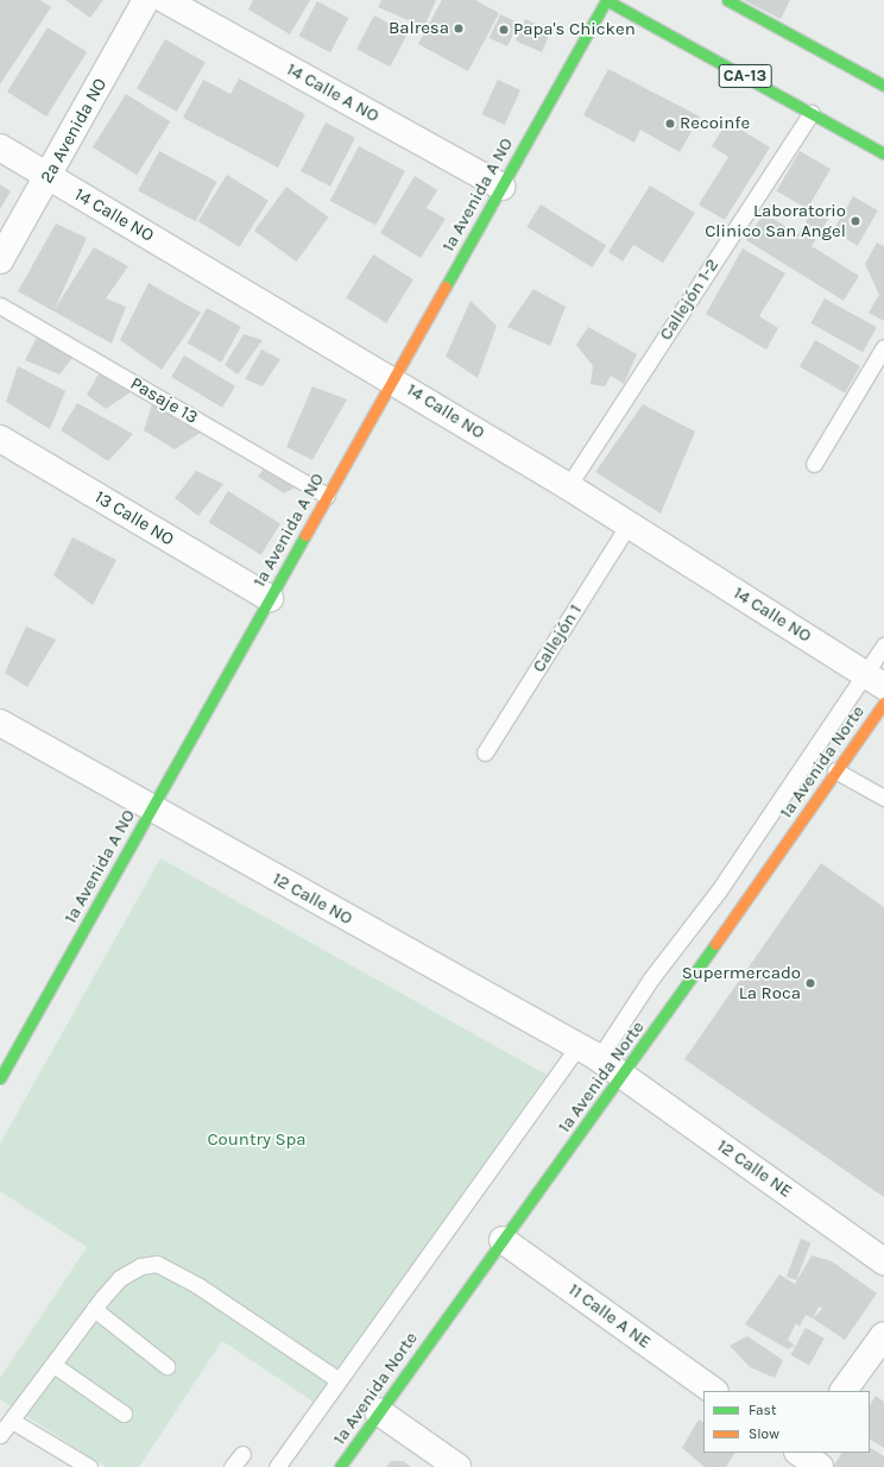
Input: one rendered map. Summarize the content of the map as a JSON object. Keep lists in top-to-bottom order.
{
  "streets": {
    "main road": ["CA-13", "1a Avenida A NO", "1a Avenida Norte"],
    "street": [
      "14 Calle A NO",
      "2a Avenida NO",
      "14 Calle NO",
      "13 Calle NO",
      "12 Calle NO",
      "12 Calle NE",
      "11 Calle A NE"
    ],
    "lane": ["Callejón 1-2", "Pasaje 13", "Callejón 1"]
  },
  "crossings": [
    ["CA-13", "1a Avenida A NO"],
    ["CA-13", "Callejón 1-2"],
    ["14 Calle A NO", "1a Avenida A NO"],
    ["2a Avenida NO", "14 Calle NO"],
    ["1a Avenida A NO", "14 Calle NO"],
    ["1a Avenida A NO", "Pasaje 13"],
    ["1a Avenida A NO", "13 Calle NO"],
    ["1a Avenida A NO", "12 Calle NO"],
    ["14 Calle NO", "Callejón 1-2"],
    ["14 Calle NO", "Callejón 1"],
    ["1a Avenida Norte", "12 Calle NO"],
    ["1a Avenida Norte", "12 Calle NE"],
    ["1a Avenida Norte", "11 Calle A NE"],
    ["12 Calle NO", "12 Calle NE"]
  ],
  "parks": ["Country Spa"],
  "places": [
    "Balresa",
    "Papa's Chicken",
    "Recoinfe",
    "Laboratorio Clinico San Angel",
    "Supermercado La Roca"
  ],
  "legend": ["Fast", "Slow"]
}
